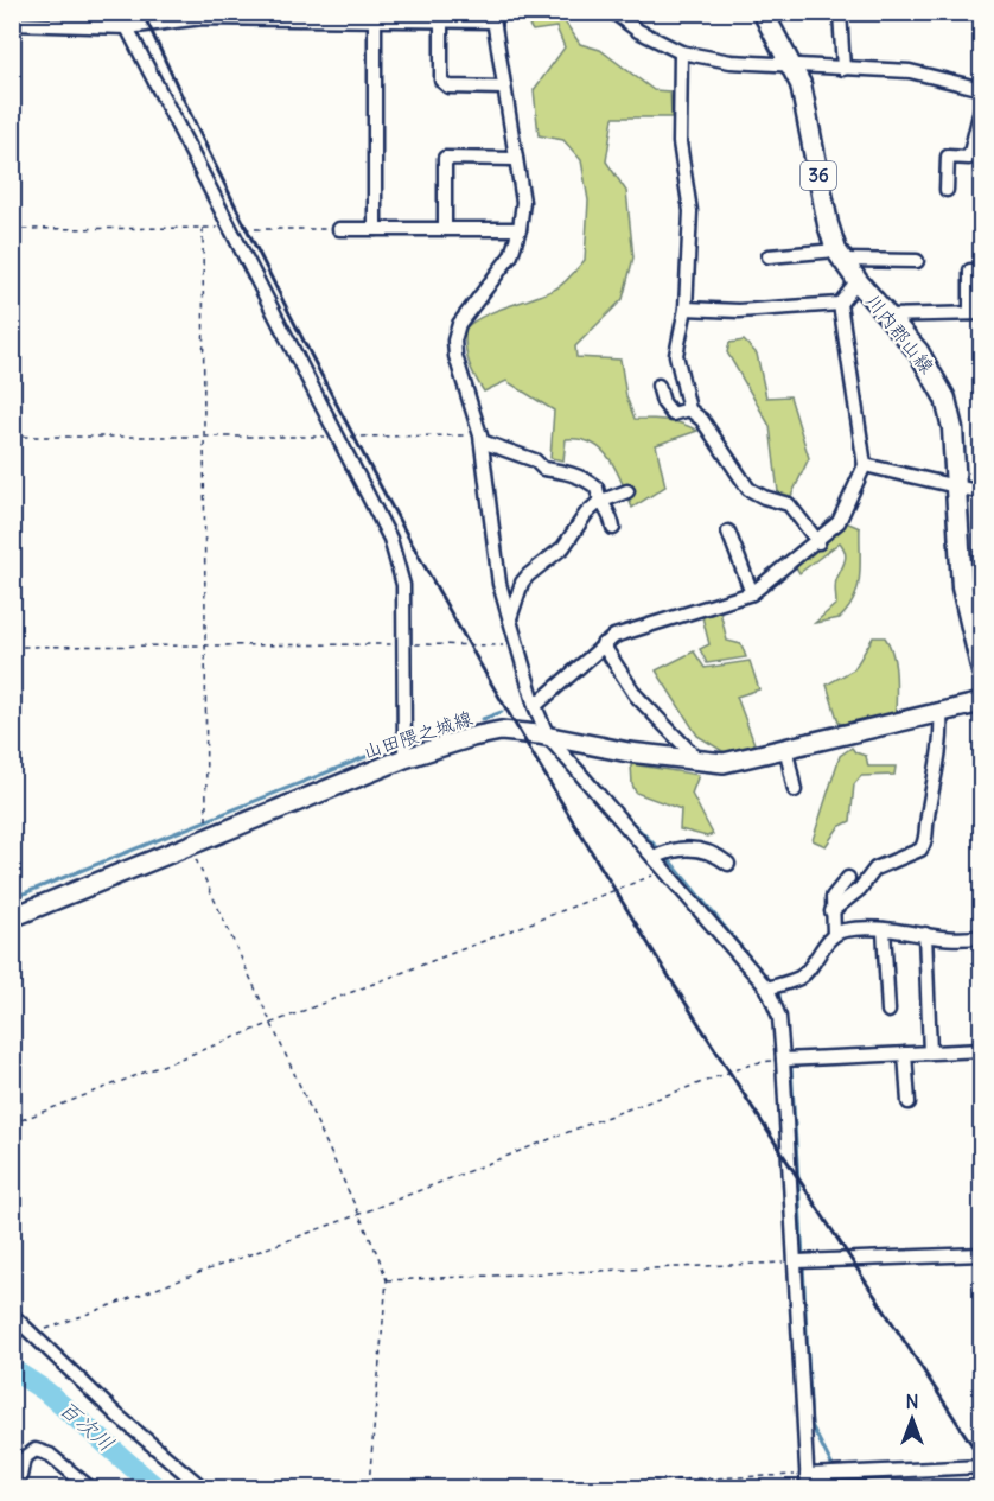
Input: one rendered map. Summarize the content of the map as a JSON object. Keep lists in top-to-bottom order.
{
  "streets": {
    "main road": ["36", "川内郡山線", "山田隈之城線"]
  },
  "water": ["百次川"],
  "north": "top"
}
